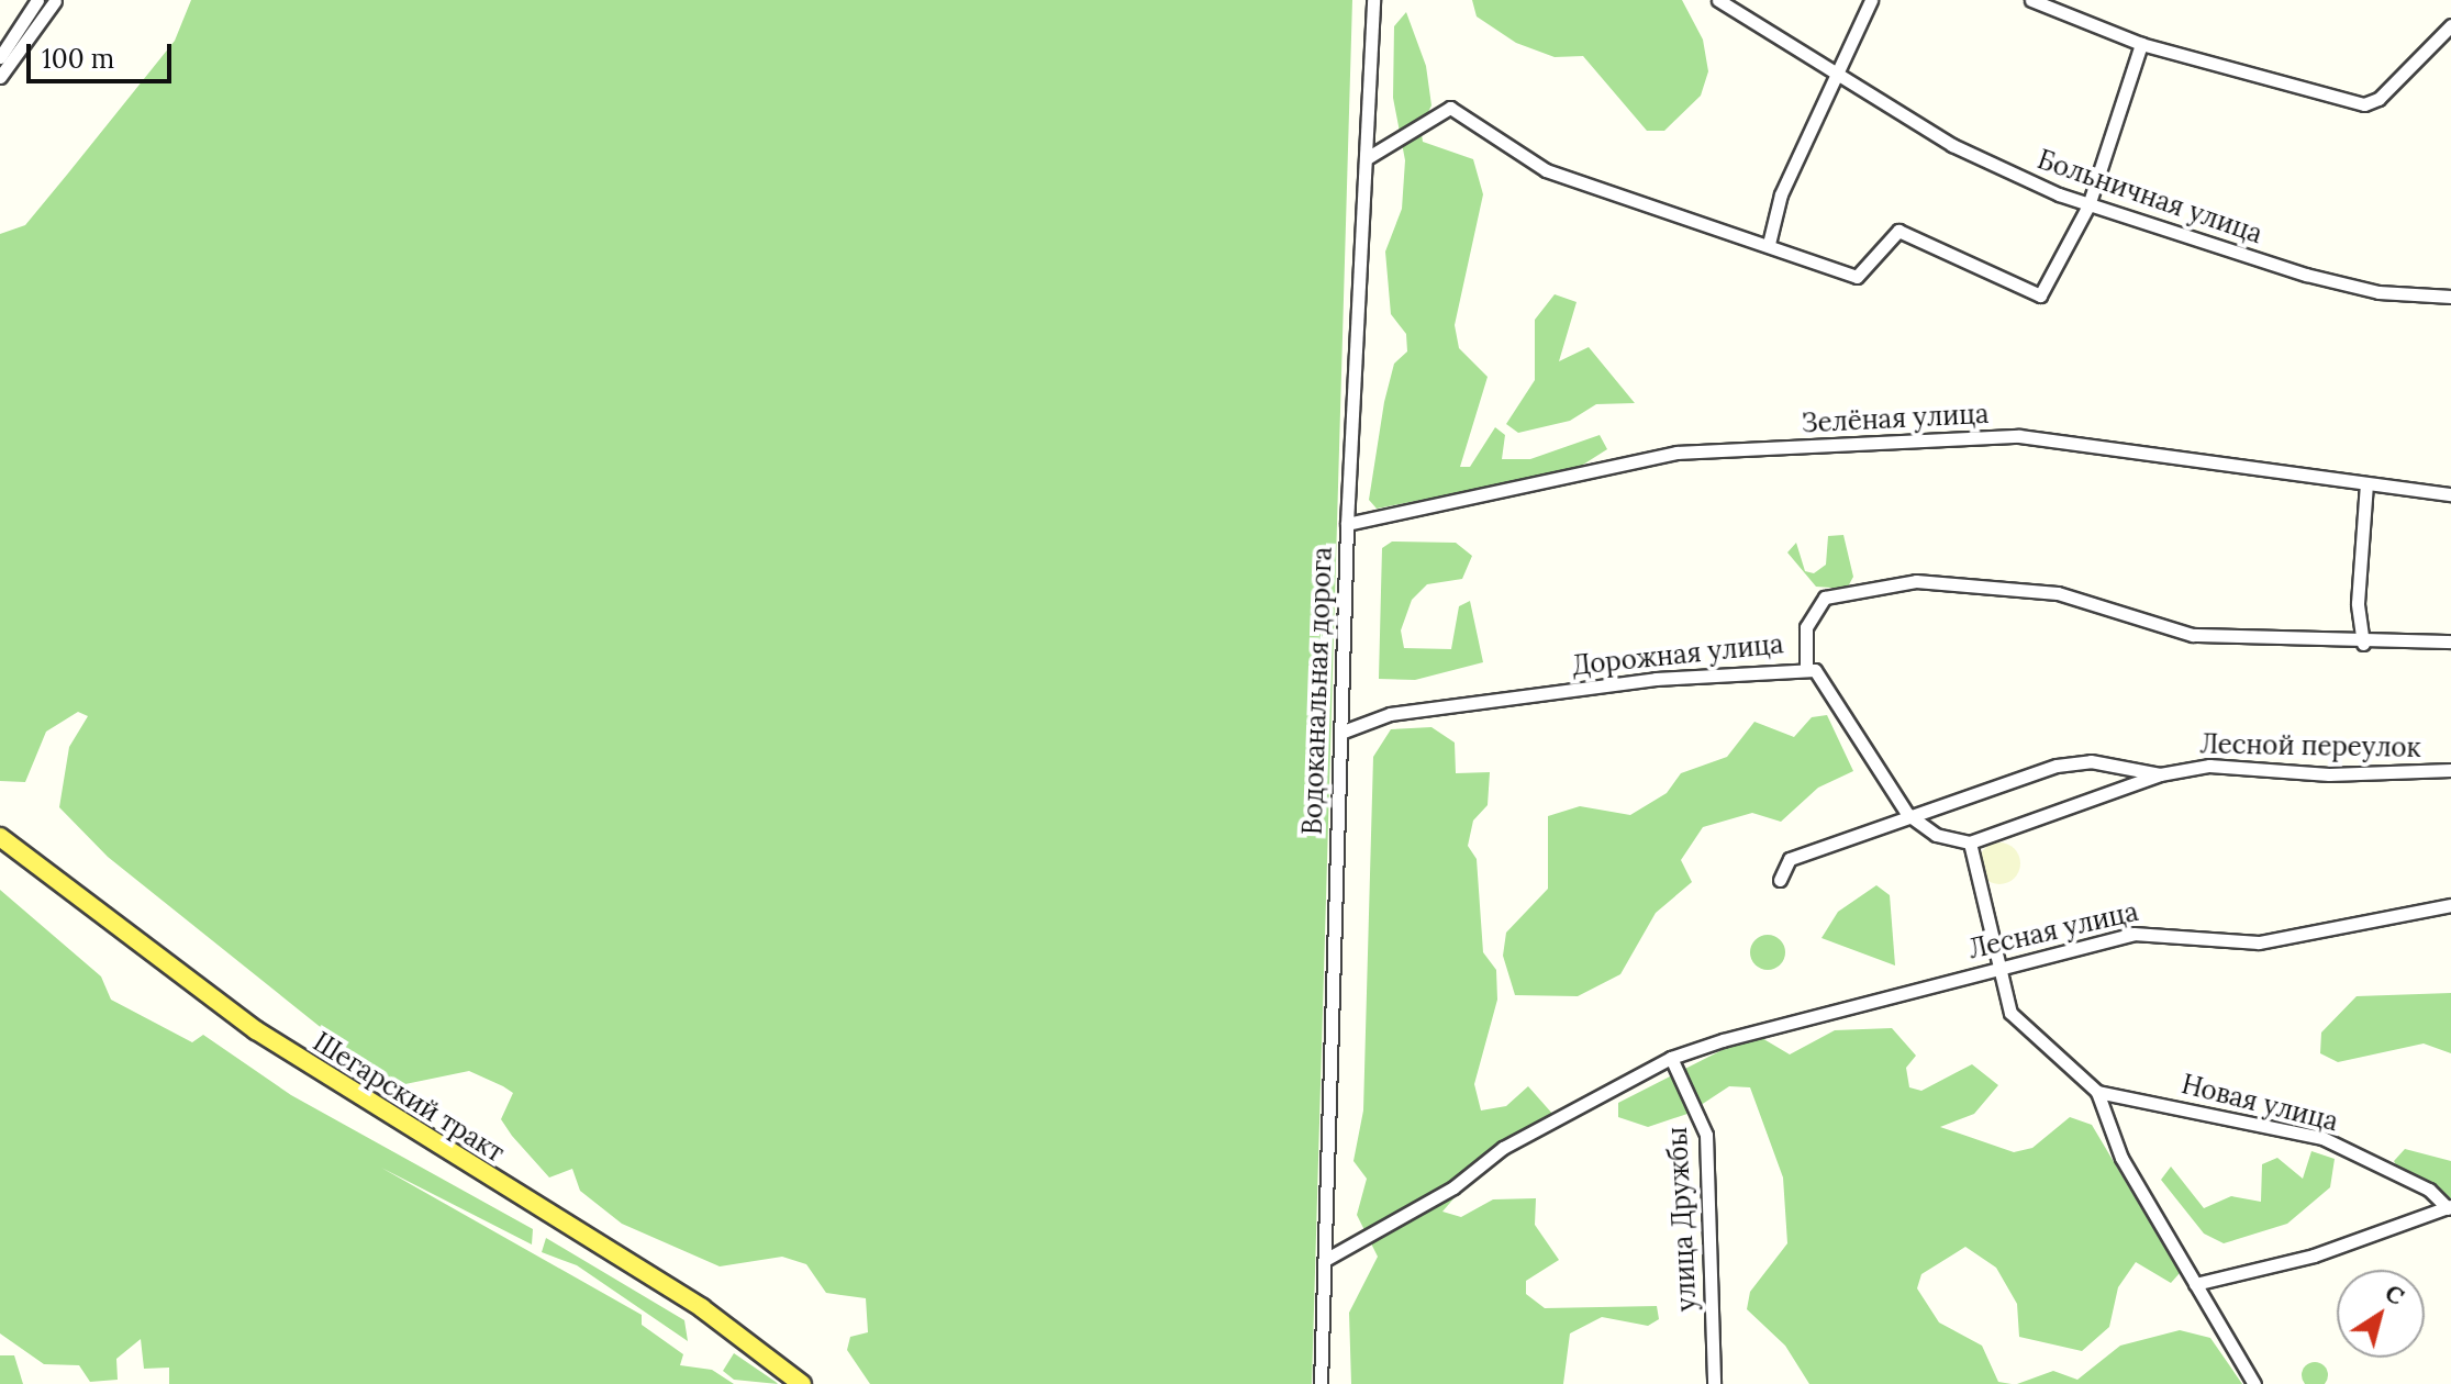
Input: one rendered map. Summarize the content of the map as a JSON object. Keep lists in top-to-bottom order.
{
  "streets": {
    "main road": ["Шегарский тракт"],
    "street": [
      "Больничная улица",
      "Зелёная улица",
      "Дорожная улица",
      "Водоканальная дорога",
      "Лесной переулок",
      "Лесная улица",
      "Новая улица",
      "улица Дружбы"
    ]
  },
  "crossings": [
    ["Зелёная улица", "Водоканальная дорога"],
    ["Дорожная улица", "Водоканальная дорога"],
    ["Дорожная улица", "Лесной переулок"],
    ["Водоканальная дорога", "Лесная улица"],
    ["Лесная улица", "улица Дружбы"]
  ],
  "scale_bar": "100 m",
  "north": "top right"
}
